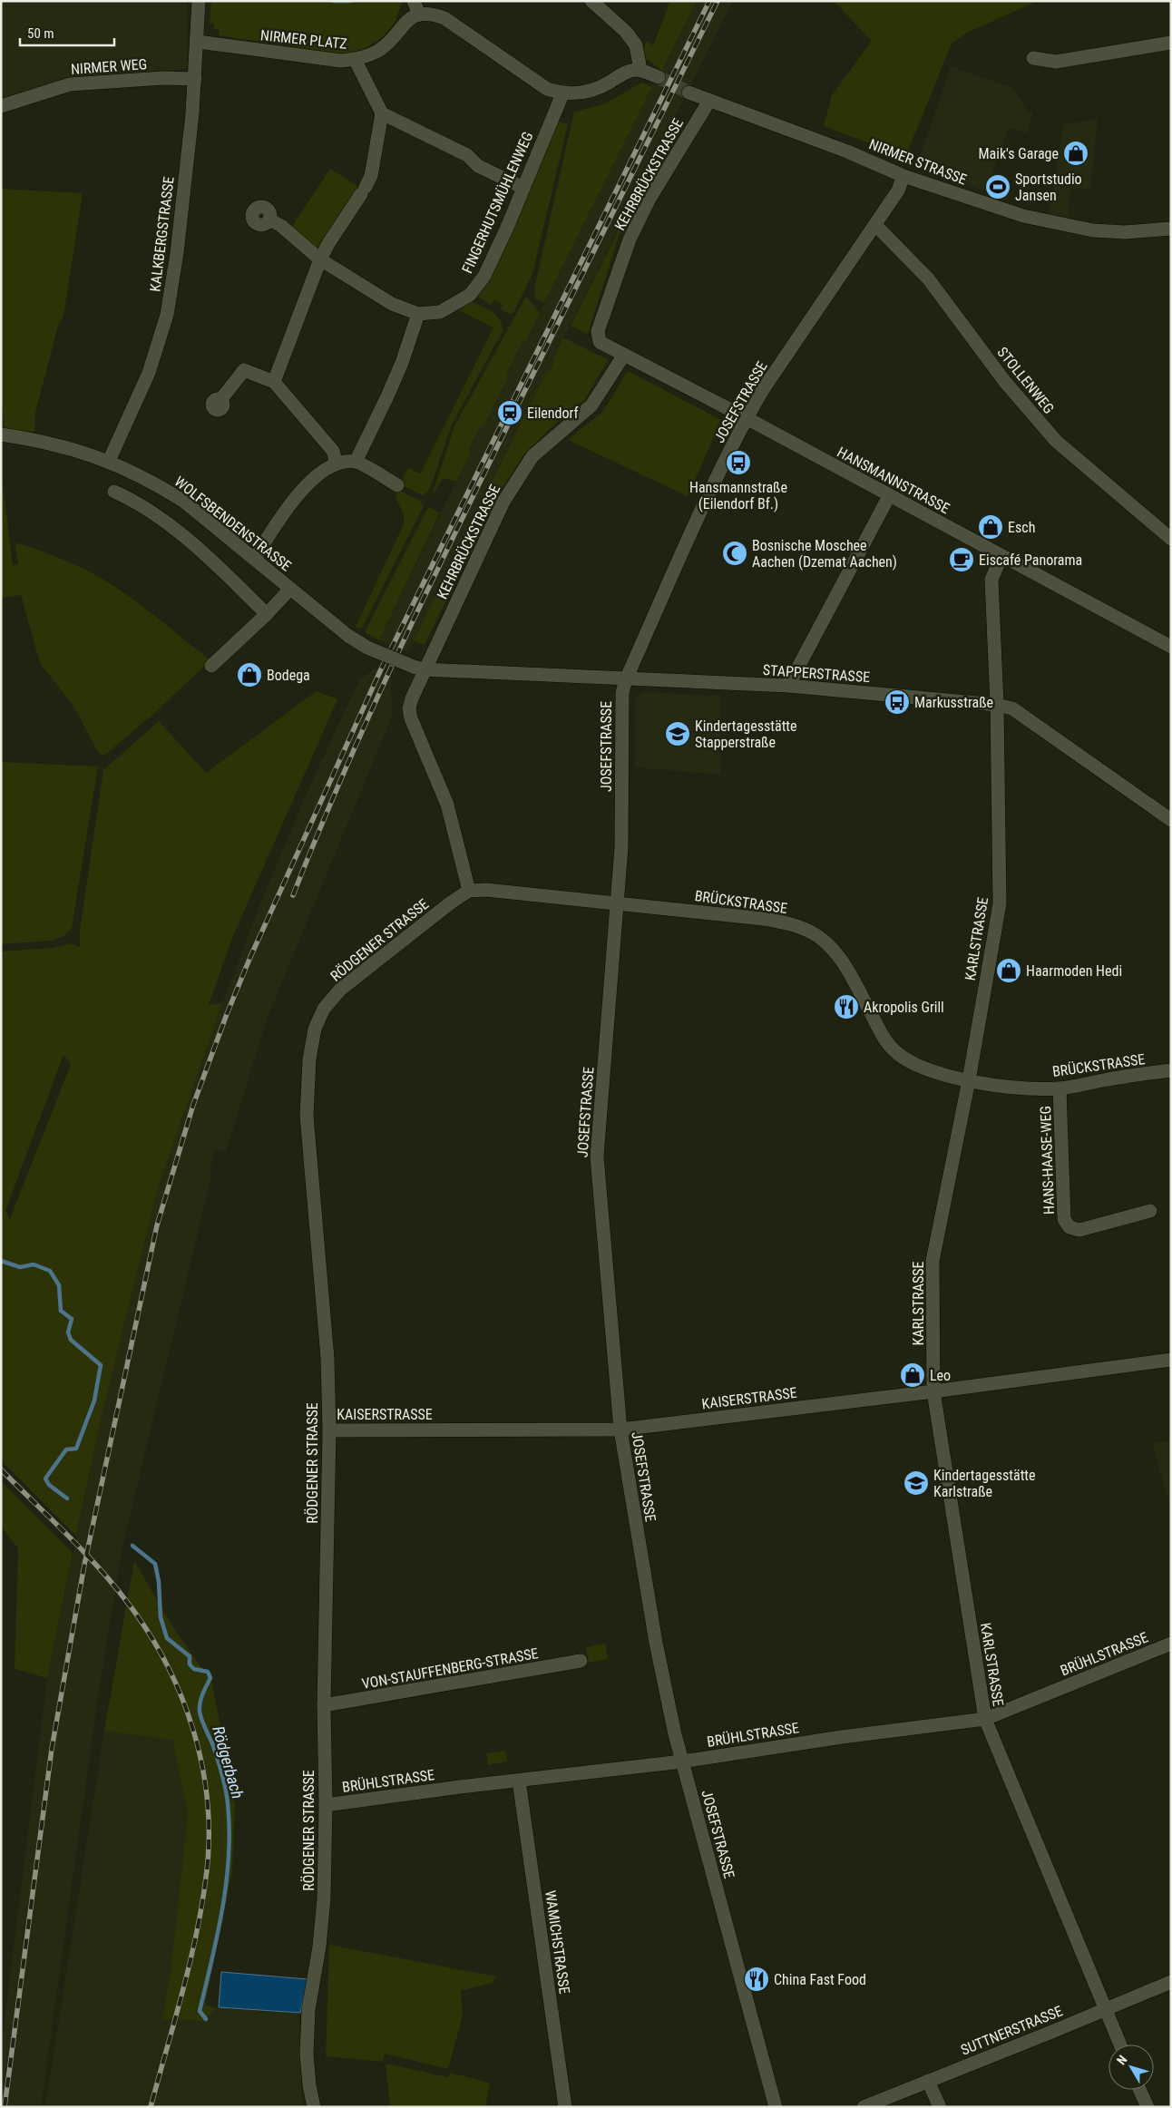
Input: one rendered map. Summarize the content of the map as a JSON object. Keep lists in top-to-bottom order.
{
  "streets": {
    "street": [
      "NIRMER PLATZ",
      "NIRMER WEG",
      "NIRMER STRASSE",
      "KEHRBRÜCKSTRASSE",
      "FINGERHUTSMÜHLENWEG",
      "KALKBERGSTRASSE",
      "STOLLENWEG",
      "JOSEFSTRASSE",
      "HANSMANNSTRASSE",
      "WOLFSBENDENSTRASSE",
      "STAPPERSTRASSE",
      "BRÜCKSTRASSE",
      "KARLSTRASSE",
      "RÖDGENER STRASSE",
      "HANS-HAASE-WEG",
      "KAISERSTRASSE",
      "BRÜHLSTRASSE",
      "VON-STAUFFENBERG-STRASSE",
      "WAMICHSTRASSE",
      "SUTTNERSTRASSE"
    ]
  },
  "crossings": [
    ["NIRMER PLATZ", "KALKBERGSTRASSE"],
    ["NIRMER WEG", "KALKBERGSTRASSE"],
    ["NIRMER STRASSE", "KEHRBRÜCKSTRASSE"],
    ["NIRMER STRASSE", "JOSEFSTRASSE"],
    ["KEHRBRÜCKSTRASSE", "HANSMANNSTRASSE"],
    ["KEHRBRÜCKSTRASSE", "WOLFSBENDENSTRASSE"],
    ["KEHRBRÜCKSTRASSE", "STAPPERSTRASSE"],
    ["KALKBERGSTRASSE", "WOLFSBENDENSTRASSE"],
    ["STOLLENWEG", "JOSEFSTRASSE"],
    ["JOSEFSTRASSE", "HANSMANNSTRASSE"],
    ["JOSEFSTRASSE", "STAPPERSTRASSE"],
    ["JOSEFSTRASSE", "BRÜCKSTRASSE"],
    ["JOSEFSTRASSE", "KAISERSTRASSE"],
    ["JOSEFSTRASSE", "BRÜHLSTRASSE"],
    ["HANSMANNSTRASSE", "KARLSTRASSE"],
    ["WOLFSBENDENSTRASSE", "STAPPERSTRASSE"],
    ["STAPPERSTRASSE", "KARLSTRASSE"],
    ["BRÜCKSTRASSE", "KARLSTRASSE"],
    ["BRÜCKSTRASSE", "RÖDGENER STRASSE"],
    ["BRÜCKSTRASSE", "HANS-HAASE-WEG"],
    ["KARLSTRASSE", "KAISERSTRASSE"],
    ["KARLSTRASSE", "BRÜHLSTRASSE"],
    ["KARLSTRASSE", "SUTTNERSTRASSE"],
    ["RÖDGENER STRASSE", "KAISERSTRASSE"],
    ["RÖDGENER STRASSE", "BRÜHLSTRASSE"],
    ["RÖDGENER STRASSE", "VON-STAUFFENBERG-STRASSE"],
    ["BRÜHLSTRASSE", "WAMICHSTRASSE"]
  ],
  "water": ["Rödgerbach"],
  "places": {
    "shop": [
      "Maik's Garage",
      "Esch",
      "Bodega",
      "Haarmoden Hedi",
      "Leo"
    ],
    "sports": ["Sportstudio Jansen"],
    "station": ["Eilendorf"],
    "bus stop": ["Hansmannstraße (Eilendorf Bf.)", "Markusstraße"],
    "mosque": ["Bosnische Moschee Aachen (Dzemat Aachen)"],
    "cafe": ["Eiscafé Panorama"],
    "school or university": ["Kindertagesstätte Stapperstraße", "Kindertagesstätte Karlstraße"],
    "restaurant": ["Akropolis Grill", "China Fast Food"]
  },
  "scale_bar": "50 m",
  "north": "top left"
}
